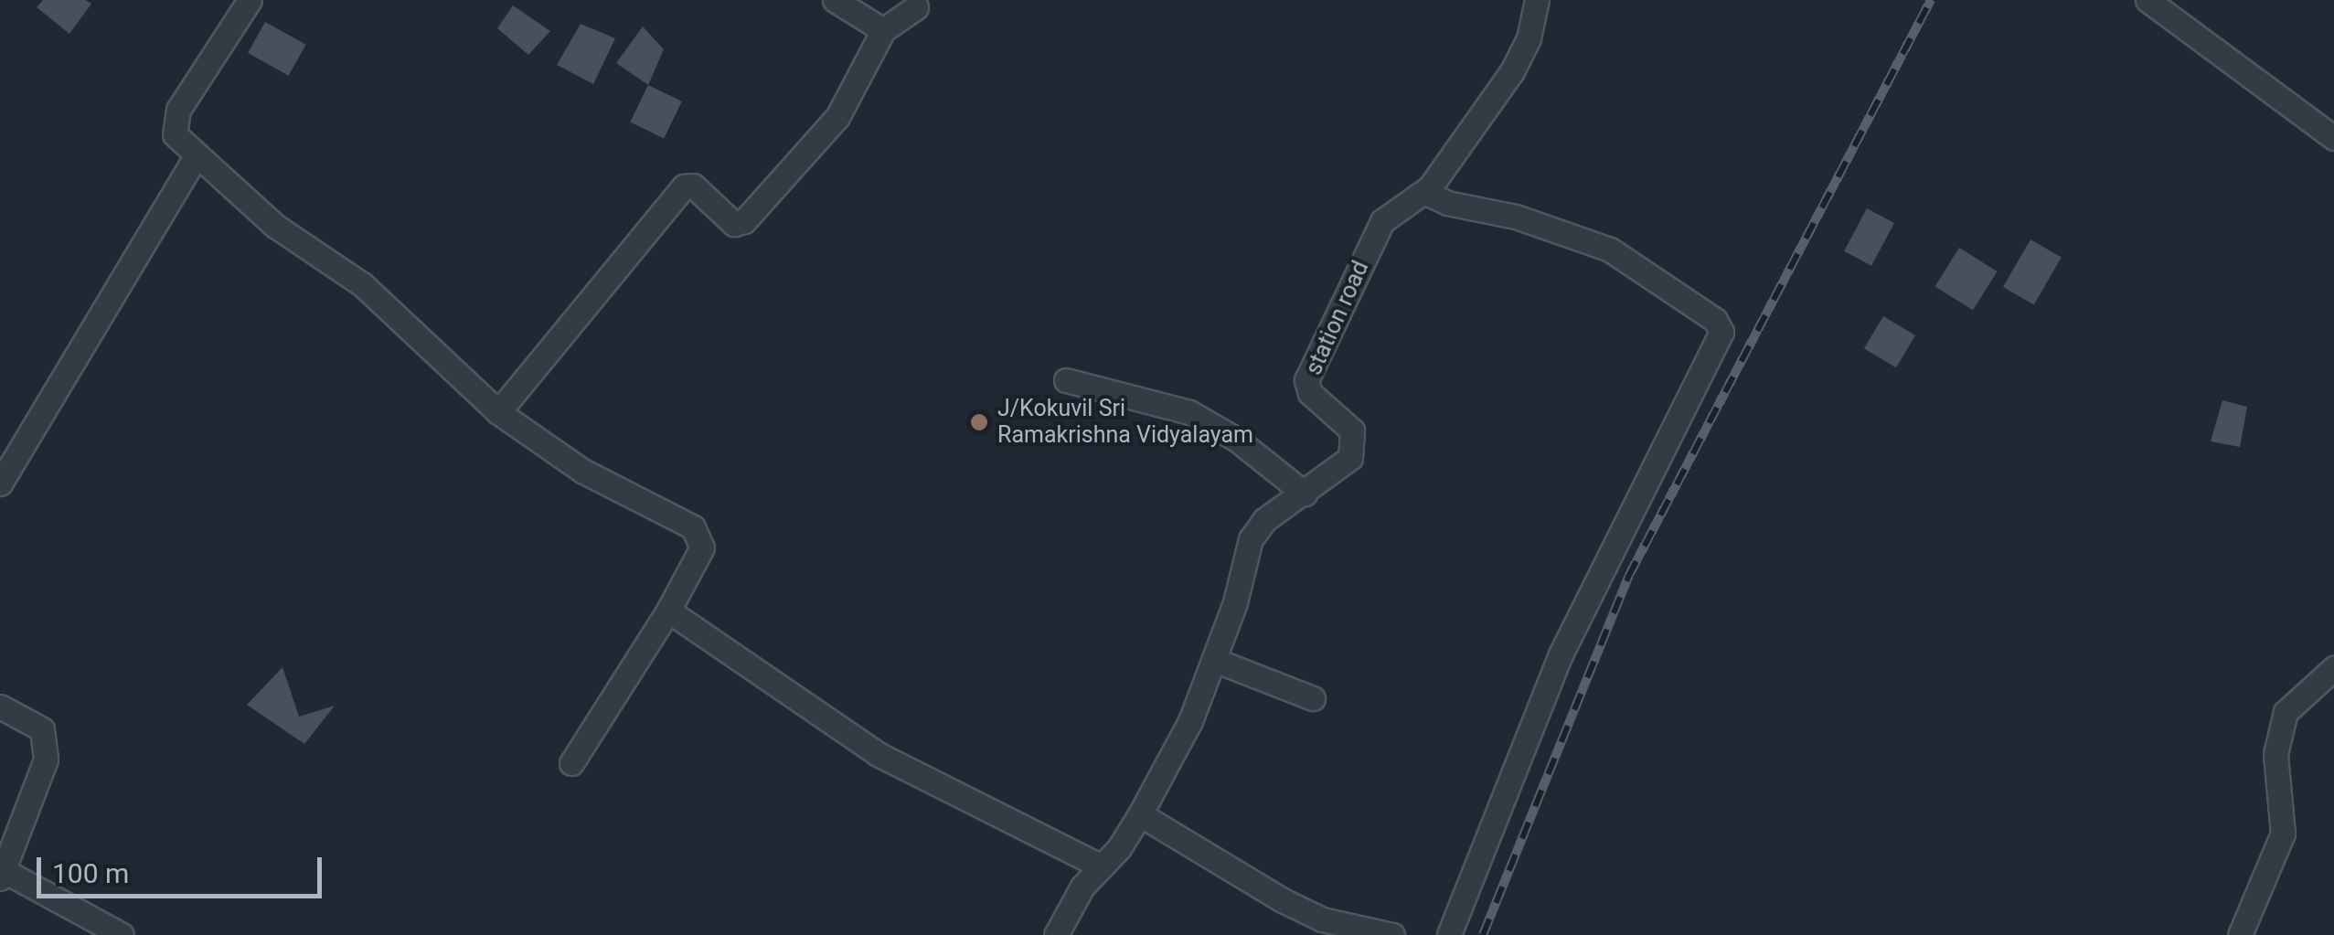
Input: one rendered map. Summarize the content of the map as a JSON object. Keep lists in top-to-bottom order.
{
  "streets": {
    "street": ["station road"]
  },
  "places": ["J/Kokuvil Sri Ramakrishna Vidyalayam"],
  "scale_bar": "100 m"
}
